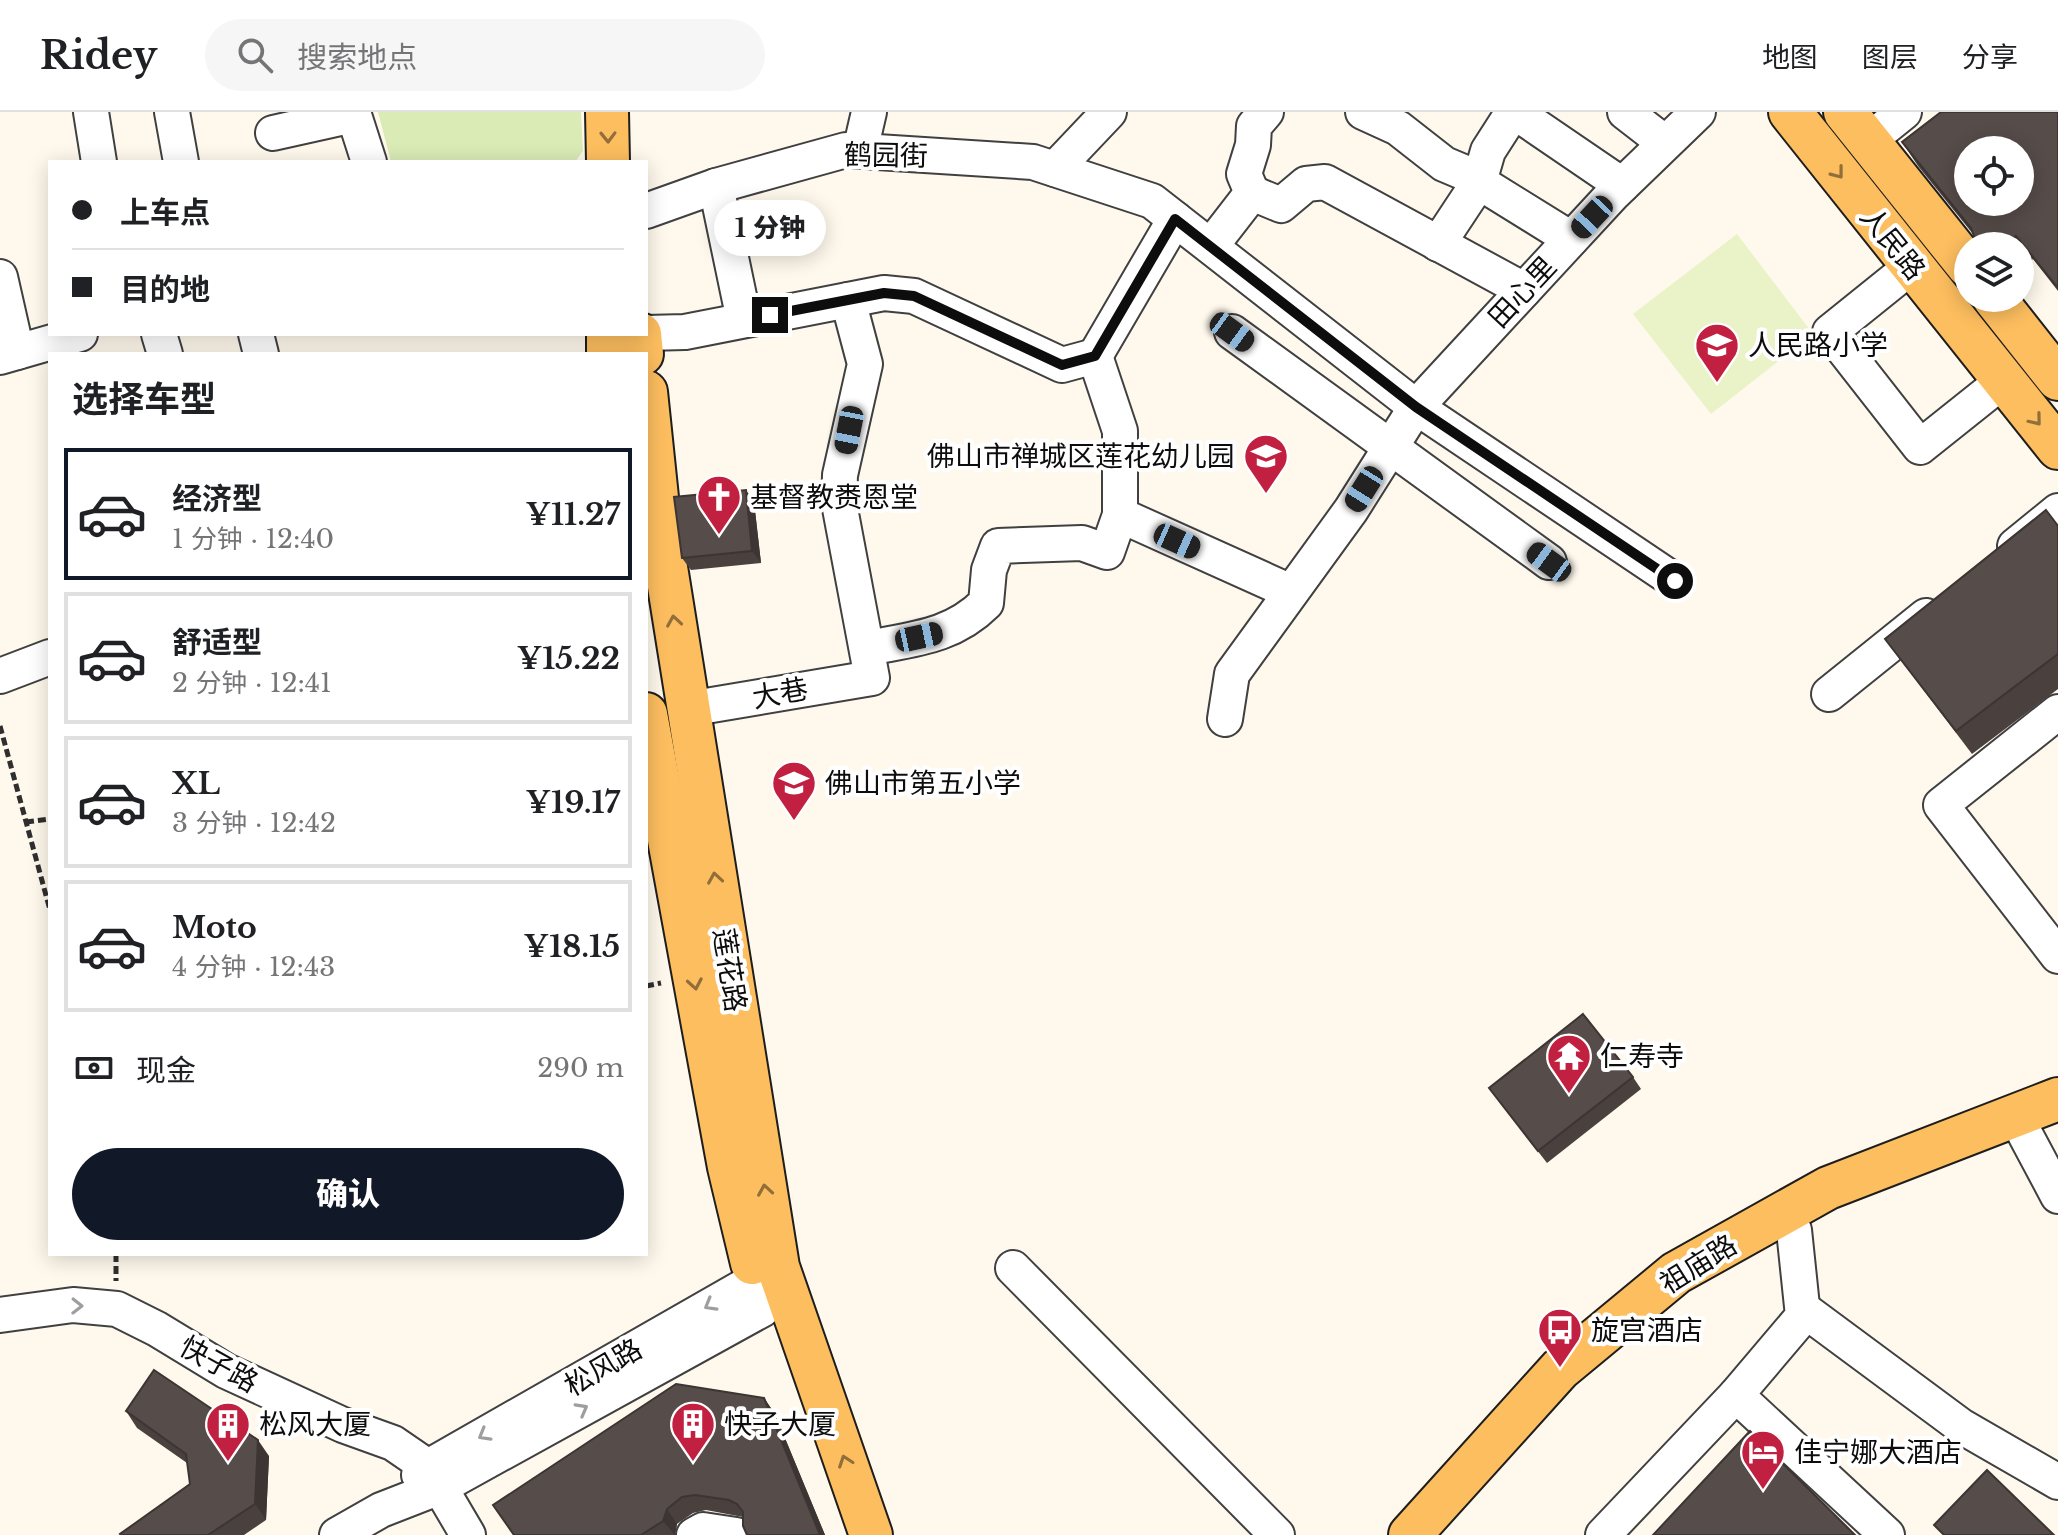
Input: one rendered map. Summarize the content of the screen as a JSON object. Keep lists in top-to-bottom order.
{
  "streets": {
    "main road": ["人民路", "莲花路", "祖庙路"],
    "street": [
      "鹤园街",
      "田心里",
      "大巷",
      "快子路",
      "松风路"
    ]
  },
  "crossings": [
    ["鹤园街", "田心里"],
    ["大巷", "莲花路"],
    ["莲花路", "松风路"],
    ["快子路", "松风路"]
  ],
  "one_way": ["快子路"],
  "places": {
    "school or university": ["人民路小学", "佛山市禅城区莲花幼儿园", "佛山市第五小学"],
    "church": ["基督教赉恩堂"],
    "temple": ["仁寿寺"],
    "bus stop": ["旋宫酒店"],
    "building": ["松风大厦", "快子大厦"],
    "hotel": ["佳宁娜大酒店"]
  },
  "page": {
    "header": "Ridey",
    "search": "搜索地点",
    "nav": ["地图", "图层", "分享"],
    "banner": ["上车点", "目的地"],
    "bubble": "1 分钟",
    "heading": "选择车型",
    "list": [
      {
        "name": "经济型",
        "note": "1 分钟 · 12:40",
        "value": "¥11.27"
      },
      {
        "name": "舒适型",
        "note": "2 分钟 · 12:41",
        "value": "¥15.22"
      },
      {
        "name": "XL",
        "note": "3 分钟 · 12:42",
        "value": "¥19.17"
      },
      {
        "name": "Moto",
        "note": "4 分钟 · 12:43",
        "value": "¥18.15"
      }
    ],
    "pay": ["现金", "290 m"],
    "buttons": "确认"
  }
}
